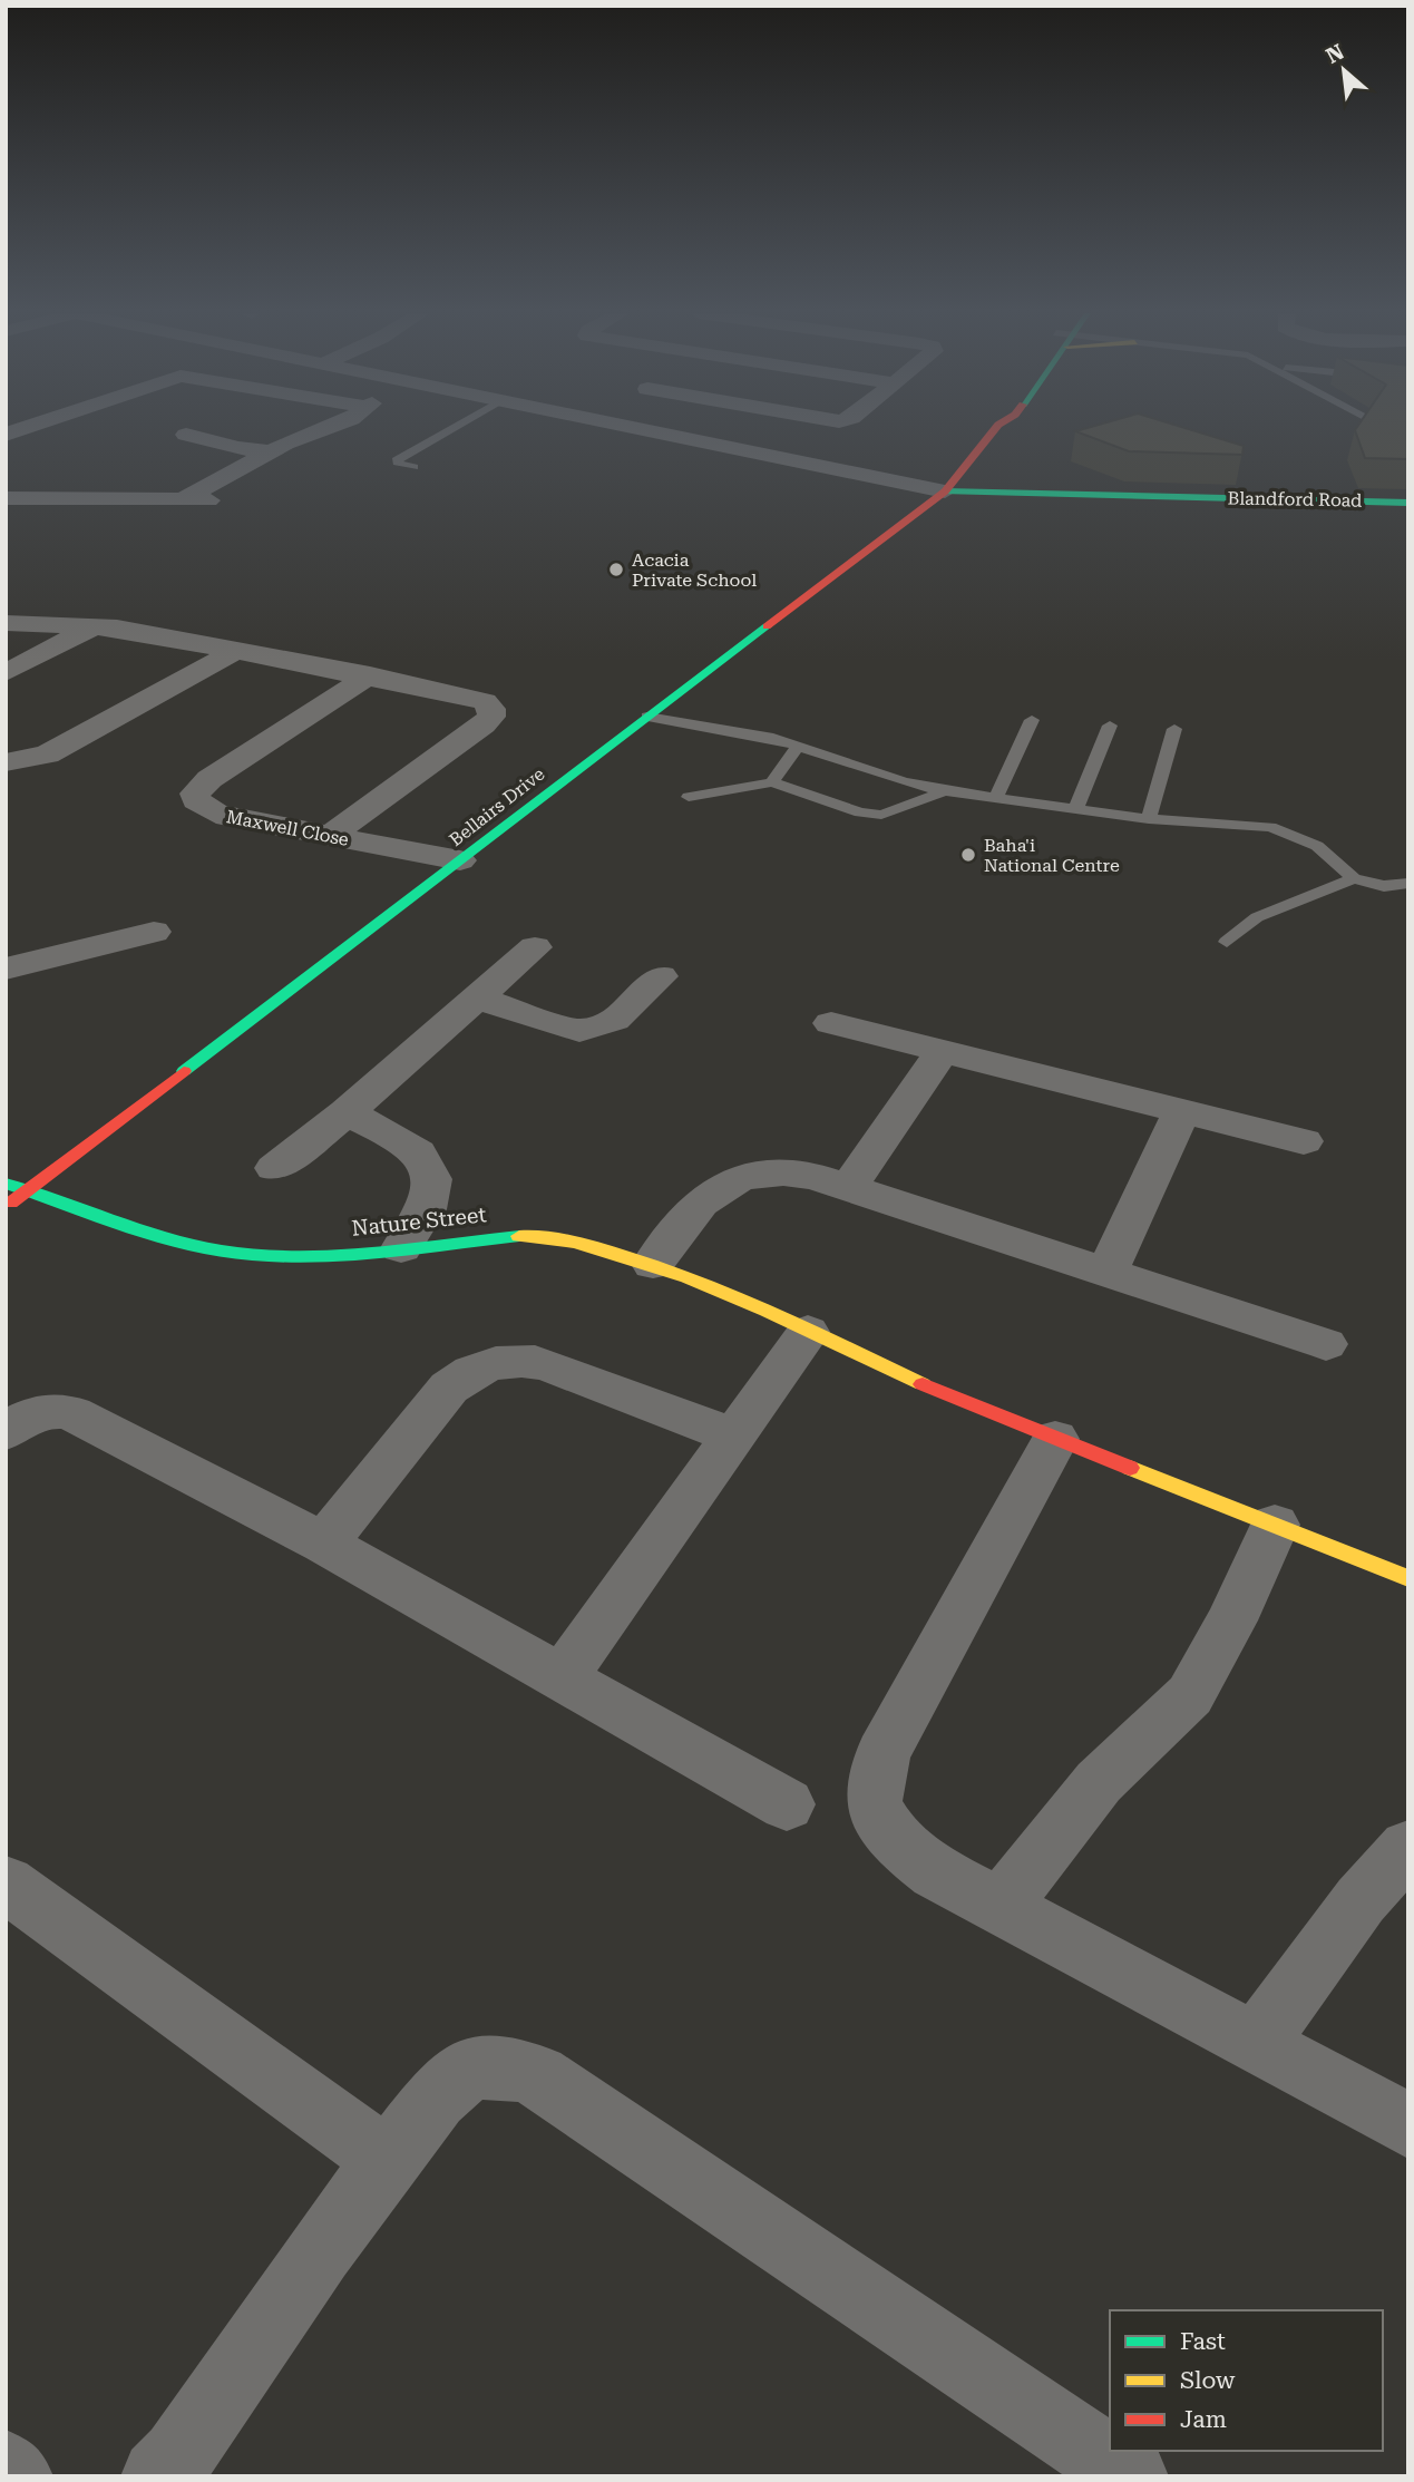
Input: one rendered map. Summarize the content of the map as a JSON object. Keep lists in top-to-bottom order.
{
  "streets": {
    "street": [
      "Blandford Road",
      "Bellairs Drive",
      "Maxwell Close",
      "Nature Street"
    ]
  },
  "crossings": [
    ["Blandford Road", "Bellairs Drive"],
    ["Bellairs Drive", "Maxwell Close"],
    ["Bellairs Drive", "Nature Street"]
  ],
  "places": ["Acacia Private School", "Baha'i National Centre"],
  "legend": ["Fast", "Slow", "Jam"],
  "north": "top left"
}
